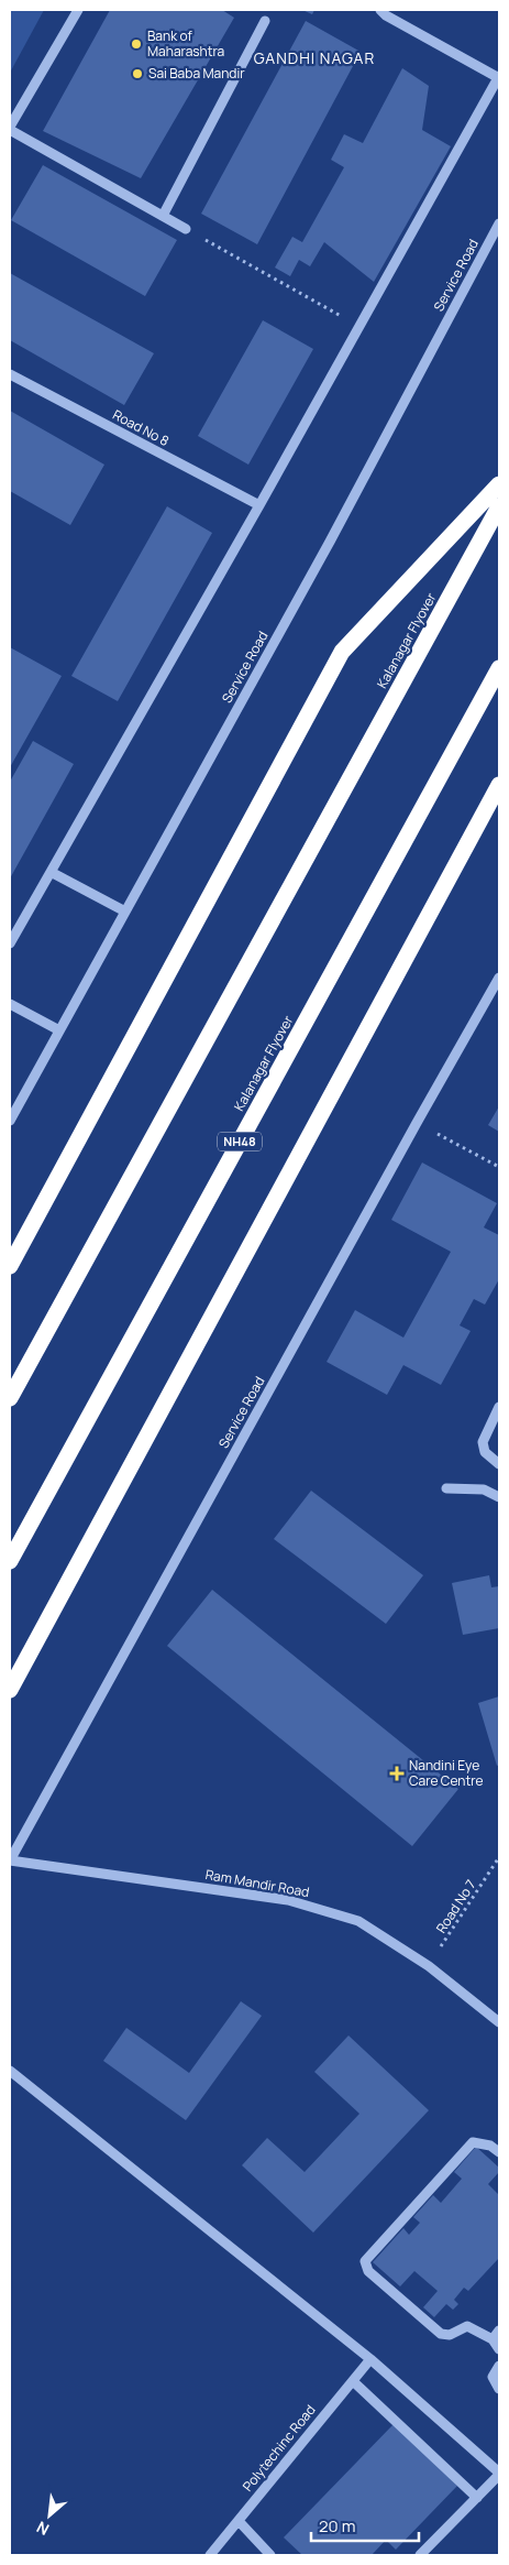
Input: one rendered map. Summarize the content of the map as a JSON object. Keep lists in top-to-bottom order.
{
  "streets": {
    "highway": ["Kalanagar Flyover", "NH48"],
    "street": [
      "Service Road",
      "Road No 8",
      "Ram Mandir Road",
      "Polytechinc Road"
    ],
    "path": ["Road No 7"]
  },
  "crossings": [
    ["Service Road", "Ram Mandir Road"],
    ["Ram Mandir Road", "Road No 7"]
  ],
  "districts": ["GANDHI NAGAR"],
  "places": {
    "other": ["Bank of Maharashtra", "Sai Baba Mandir"],
    "health": ["Nandini Eye Care Centre"]
  },
  "scale_bar": "20 m",
  "north": "bottom left"
}
